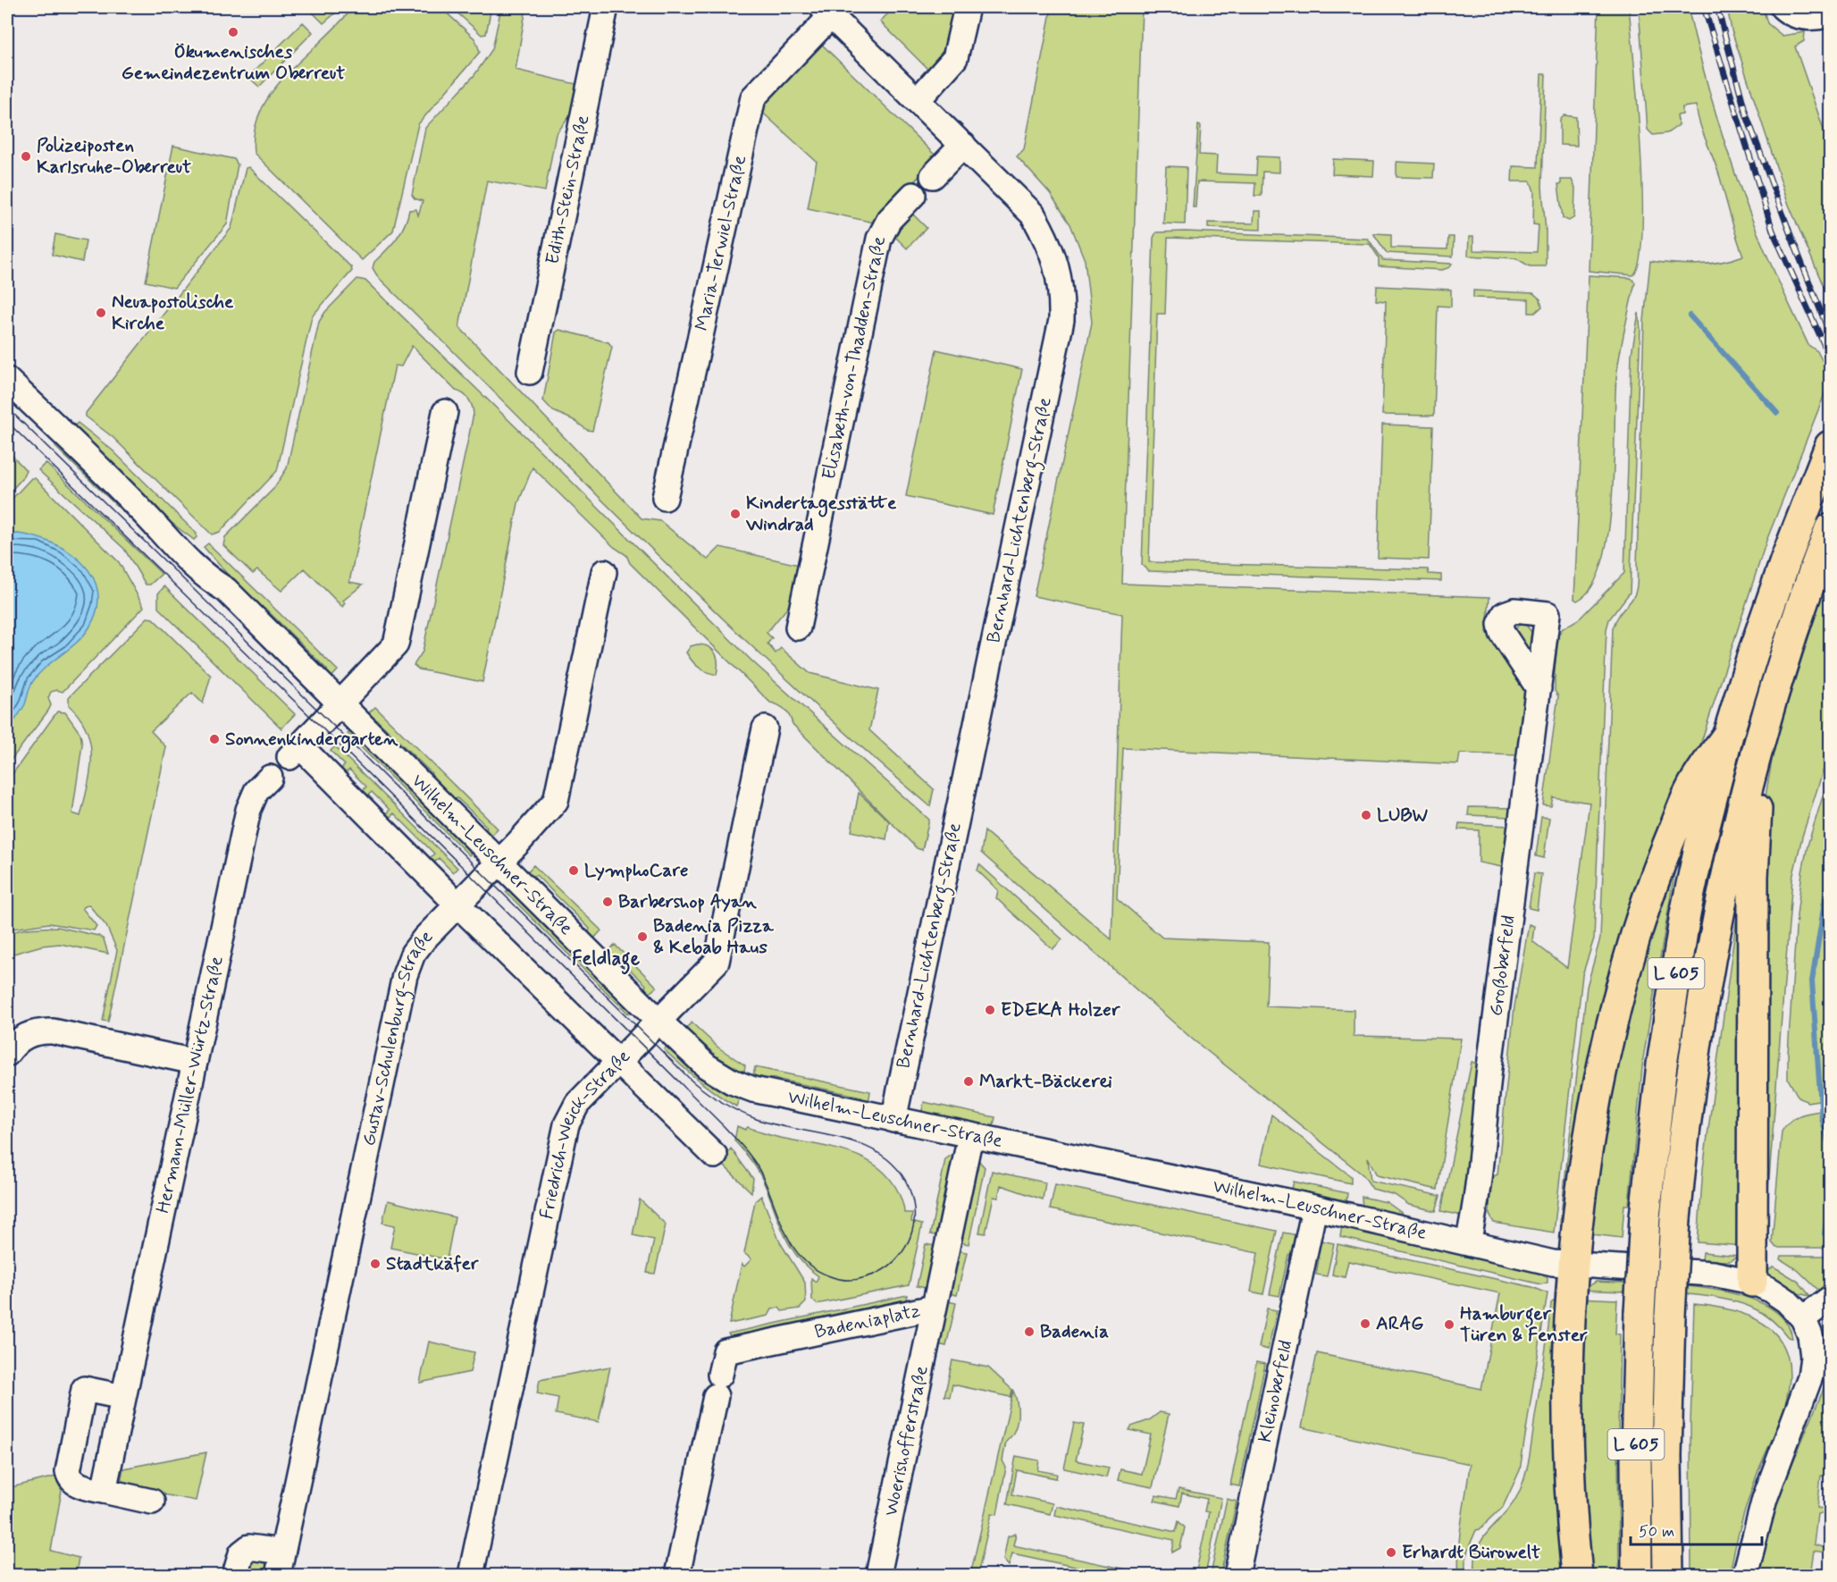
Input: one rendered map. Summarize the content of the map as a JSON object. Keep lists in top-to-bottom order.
{
  "streets": {
    "highway": ["L 605"],
    "street": [
      "Edith-Stein-Straße",
      "Maria-Terwiel-Straße",
      "Elisabeth-von-Thadden-Straße",
      "Bernhard-Lichtenberg-Straße",
      "Wilhelm-Leuschner-Straße",
      "Großoberfeld",
      "Gustav-Schulenburg-Straße",
      "Hermann-Müller-Würtz-Straße",
      "Friedrich-Weick-Straße",
      "Badeniaplatz",
      "Kleinoberfeld",
      "Woerishofferstraße"
    ]
  },
  "crossings": [
    ["Maria-Terwiel-Straße", "Bernhard-Lichtenberg-Straße"],
    ["Bernhard-Lichtenberg-Straße", "Wilhelm-Leuschner-Straße"],
    ["Wilhelm-Leuschner-Straße", "Großoberfeld"],
    ["Wilhelm-Leuschner-Straße", "Gustav-Schulenburg-Straße"],
    ["Wilhelm-Leuschner-Straße", "Friedrich-Weick-Straße"],
    ["Wilhelm-Leuschner-Straße", "Badeniaplatz"],
    ["Wilhelm-Leuschner-Straße", "Kleinoberfeld"],
    ["Badeniaplatz", "Woerishofferstraße"]
  ],
  "districts": ["Feldlage"],
  "places": [
    "Ökumenisches Gemeindezentrum Oberreut",
    "Polizeiposten Karlsruhe-Oberreut",
    "Neuapostolische Kirche",
    "Kindertagesstätte Windrad",
    "Sonnenkindergarten",
    "LUBW",
    "LymphoCare",
    "Barbershop Ayan",
    "Badenia Pizza & Kebab Haus",
    "EDEKA Holzer",
    "Markt-Bäckerei",
    "Stadtkäfer",
    "ARAG",
    "Hamburger Türen & Fenster",
    "Badenia",
    "Erhardt Bürowelt"
  ],
  "scale_bar": "50 m"
}
